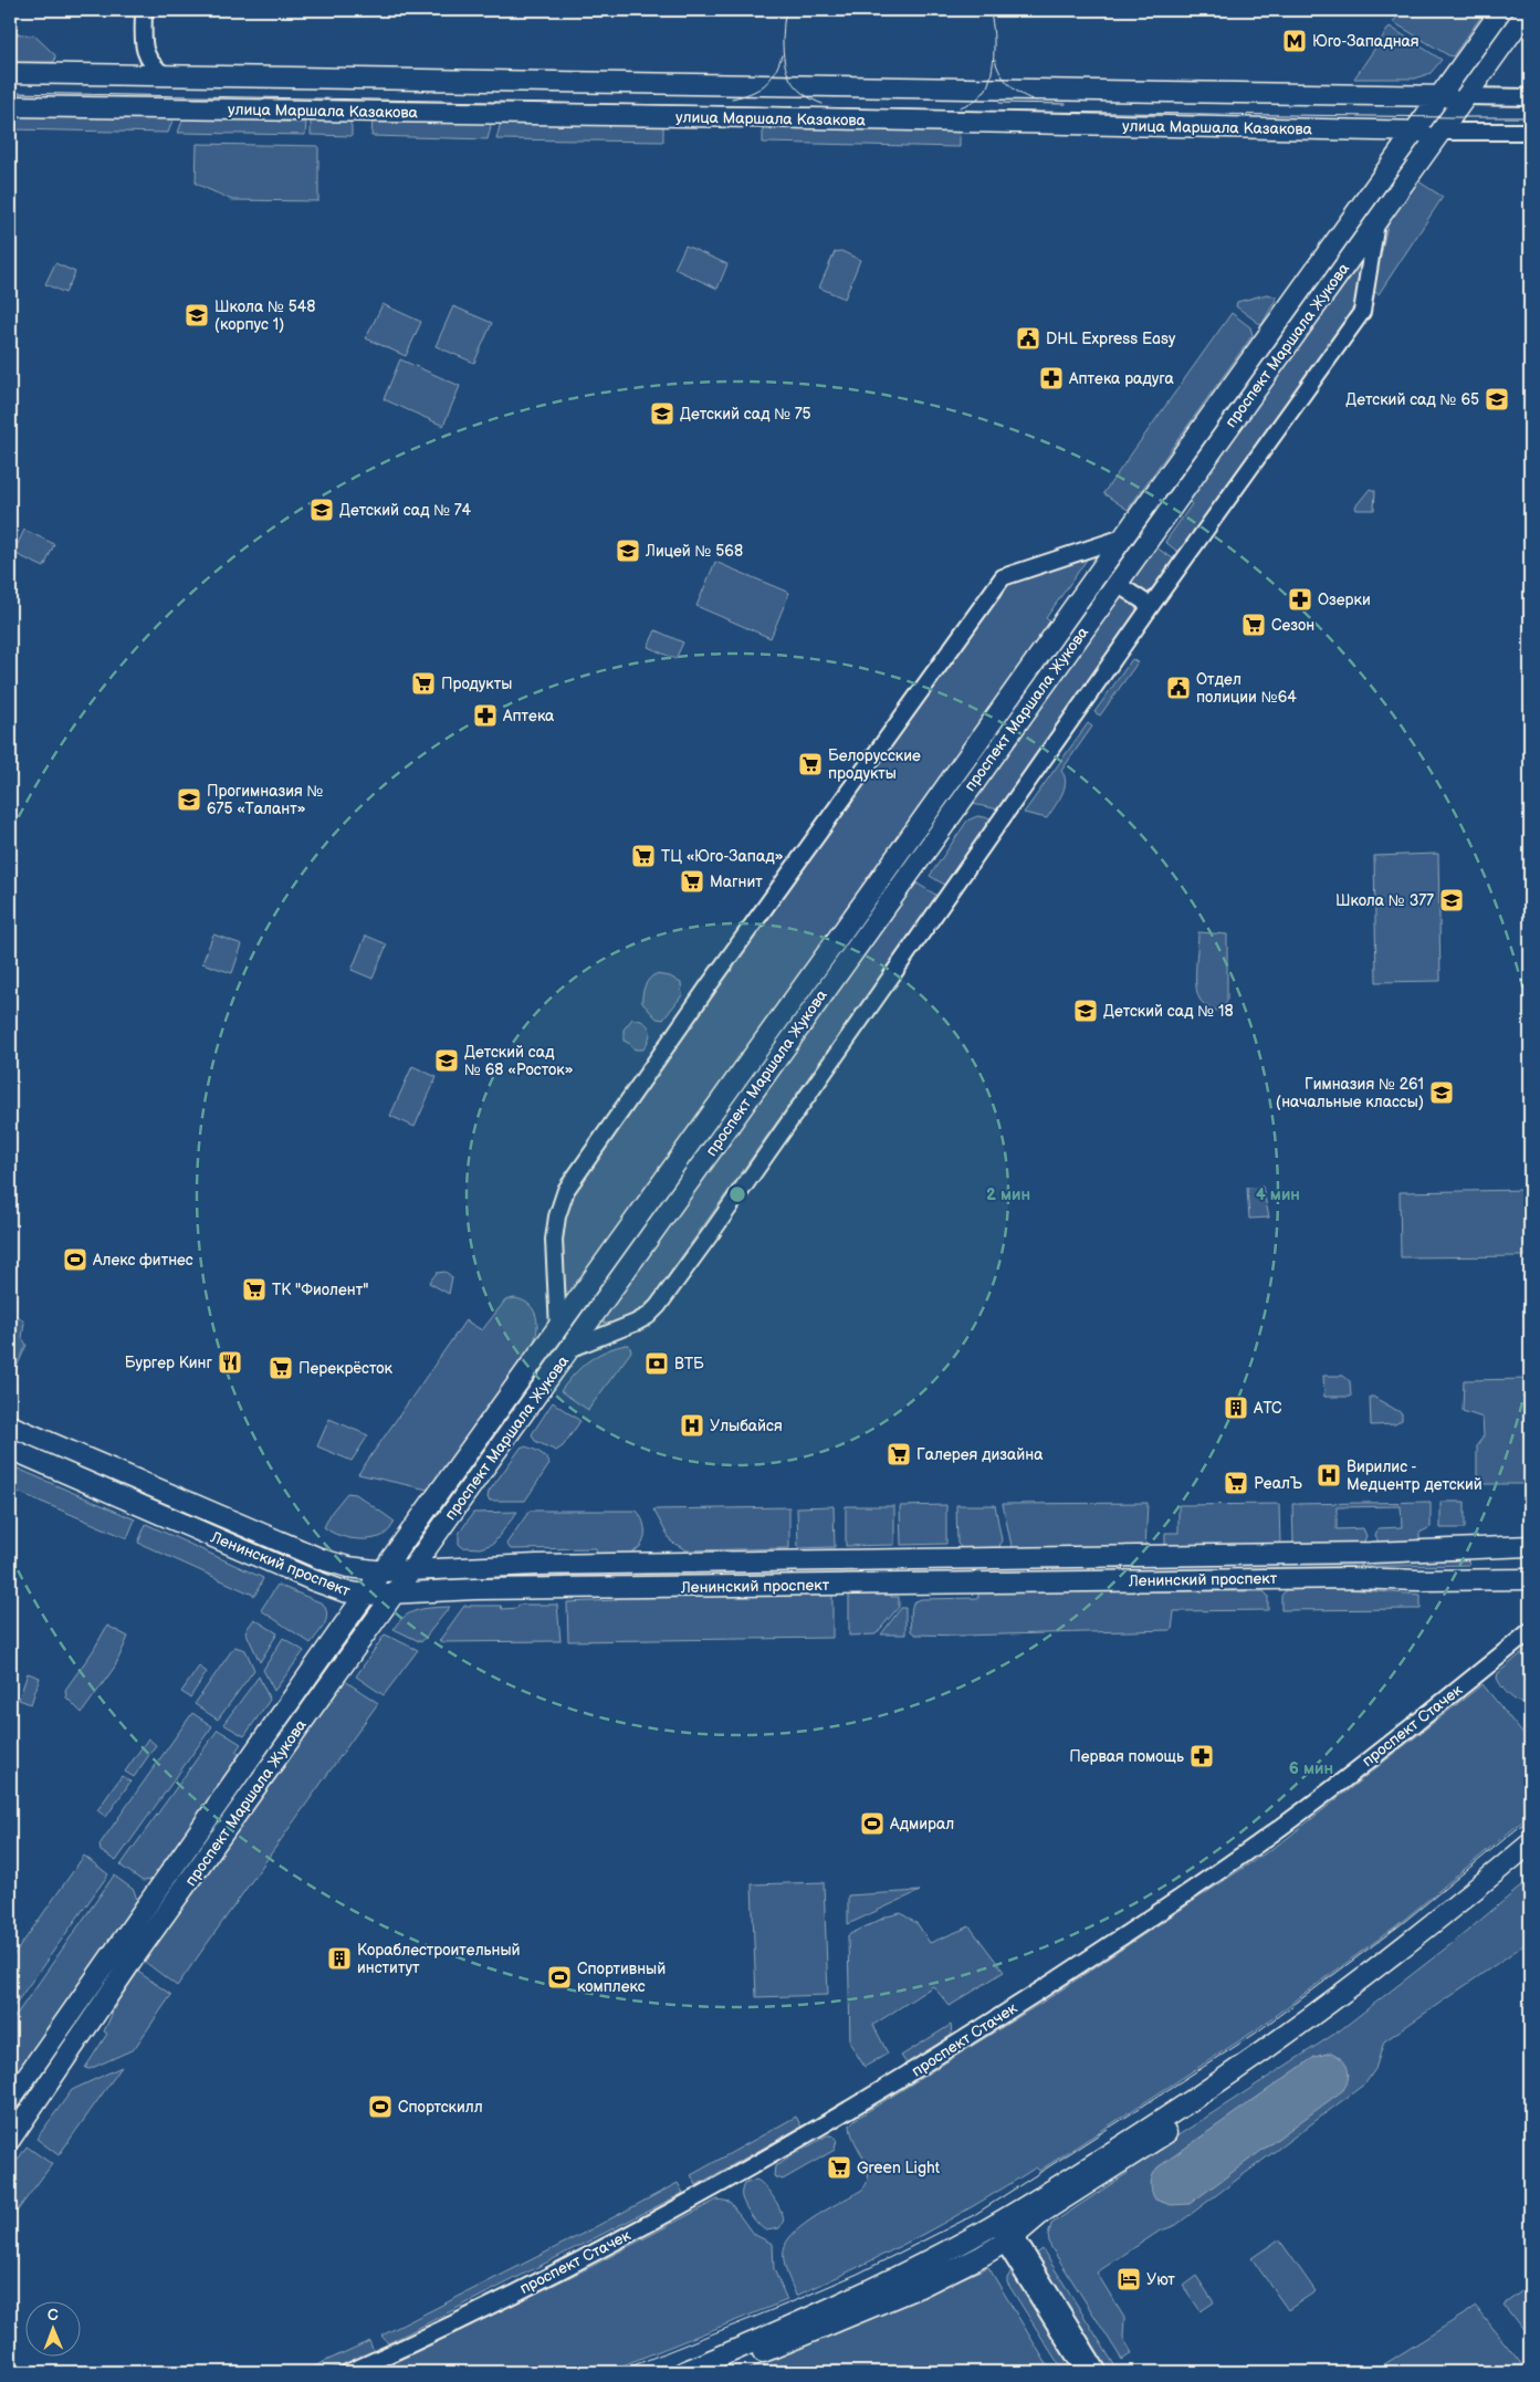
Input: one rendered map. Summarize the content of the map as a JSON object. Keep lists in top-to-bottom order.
{
  "streets": {
    "main road": ["улица Маршала Казакова", "проспект Маршала Жукова", "Ленинский проспект"],
    "street": ["проспект Стачек"]
  },
  "crossings": [
    ["улица Маршала Казакова", "проспект Маршала Жукова"],
    ["проспект Маршала Жукова", "Ленинский проспект"]
  ],
  "places": {
    "metro station": ["Юго-Западная"],
    "school or university": [
      "Школа № 548 (корпус 1)",
      "Детский сад № 65",
      "Детский сад № 75",
      "Детский сад № 74",
      "Лицей № 568",
      "Прогимназия № 675 «Талант»",
      "Школа № 377",
      "Детский сад № 18",
      "Детский сад № 68 «Росток»",
      "Гимназия № 261 (начальные классы)"
    ],
    "public building": ["DHL Express Easy", "Отдел полиции №64"],
    "pharmacy": [
      "Аптека радуга",
      "Озерки",
      "Аптека",
      "Первая помощь"
    ],
    "supermarket": [
      "Сезон",
      "Продукты",
      "Белорусские продукты",
      "ТЦ «Юго-Запад»",
      "Магнит",
      "ТК \"Фиолент\"",
      "Перекрёсток",
      "Галерея дизайна",
      "РеалЪ",
      "Green Light"
    ],
    "sports": [
      "Алекс фитнес",
      "Адмирал",
      "Спортивный комплекс",
      "Спортскилл"
    ],
    "restaurant": ["Бургер Кинг"],
    "bank": ["ВТБ"],
    "building": ["АТС", "Кораблестроительный институт"],
    "hospital": ["Улыбайся", "Вирилис - Медцентр детский"],
    "hotel": ["Уют"]
  },
  "north": "top",
  "rings": ["2 мин", "4 мин", "6 мин"]
}
